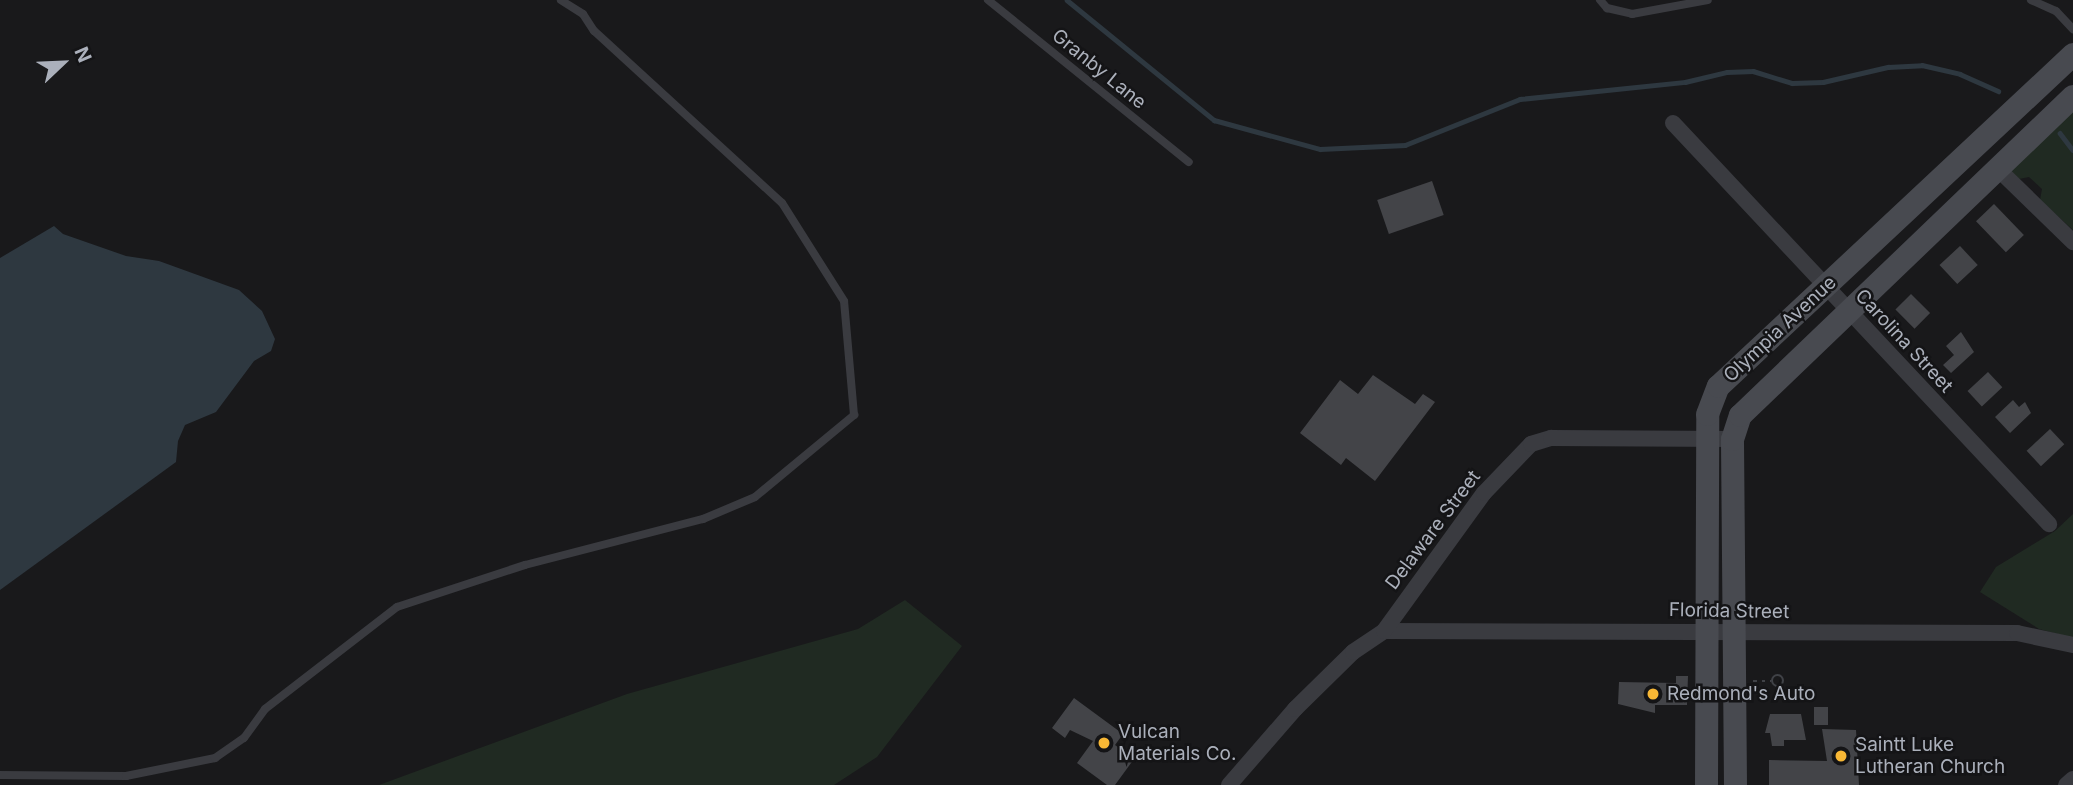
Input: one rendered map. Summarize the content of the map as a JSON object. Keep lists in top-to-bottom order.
{
  "streets": {
    "main road": ["Olympia Avenue"],
    "street": ["Carolina Street", "Delaware Street", "Florida Street"],
    "lane": ["Granby Lane"]
  },
  "crossings": [
    ["Olympia Avenue", "Carolina Street"],
    ["Olympia Avenue", "Delaware Street"],
    ["Olympia Avenue", "Florida Street"],
    ["Delaware Street", "Florida Street"]
  ],
  "places": ["Redmond's Auto", "Vulcan Materials Co.", "Saintt Luke Lutheran Church"],
  "north": "top right"
}
